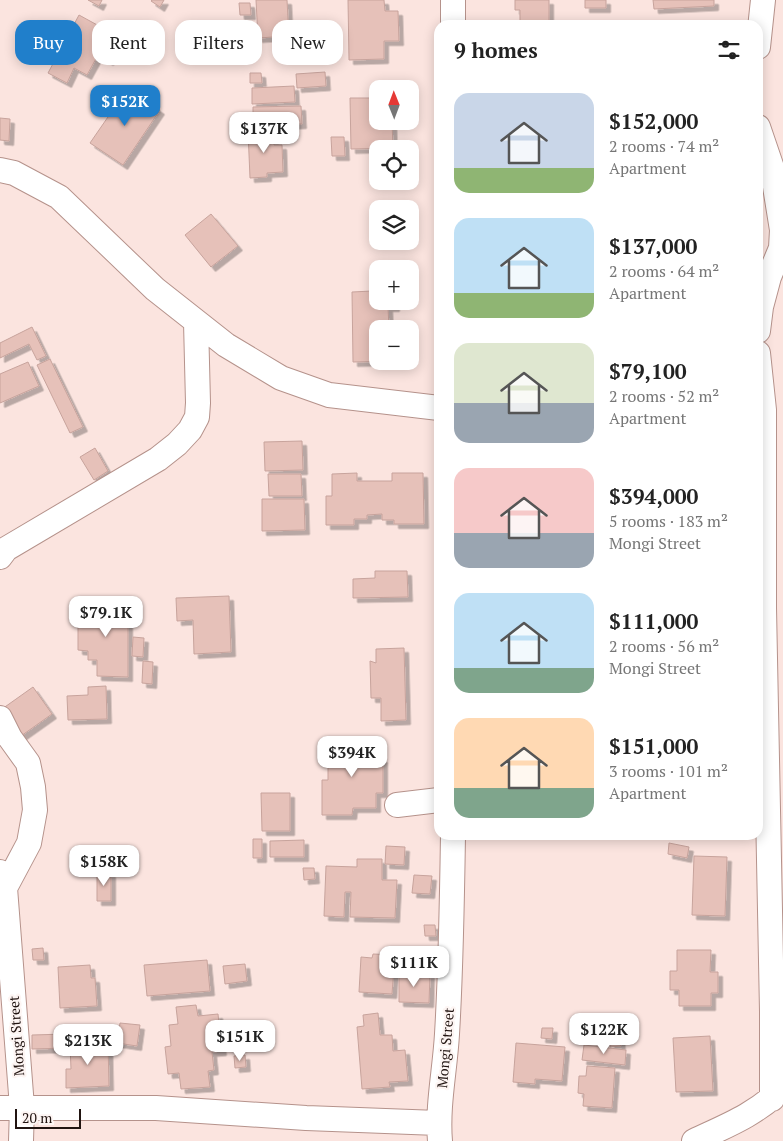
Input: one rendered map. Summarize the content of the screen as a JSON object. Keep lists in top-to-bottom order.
{
  "streets": {
    "street": ["Mongi Street"]
  },
  "scale_bar": "20 m",
  "north": "top",
  "page": {
    "chip": [
      "Buy",
      "Rent",
      "Filters",
      "New"
    ],
    "heading": "9 homes",
    "map_buttons": ["+", "−"],
    "list": [
      {
        "name": "$152,000",
        "note": "2 rooms · 74 m² · Apartment"
      },
      {
        "name": "$137,000",
        "note": "2 rooms · 64 m² · Apartment"
      },
      {
        "name": "$79,100",
        "note": "2 rooms · 52 m² · Apartment"
      },
      {
        "name": "$394,000",
        "note": "5 rooms · 183 m² · Mongi Street"
      },
      {
        "name": "$111,000",
        "note": "2 rooms · 56 m² · Mongi Street"
      },
      {
        "name": "$151,000",
        "note": "3 rooms · 101 m² · Apartment"
      }
    ],
    "price": [
      "$152K",
      "$137K",
      "$79.1K",
      "$394K",
      "$158K",
      "$111K",
      "$122K",
      "$151K",
      "$213K"
    ],
    "scale": "20 m"
  }
}
